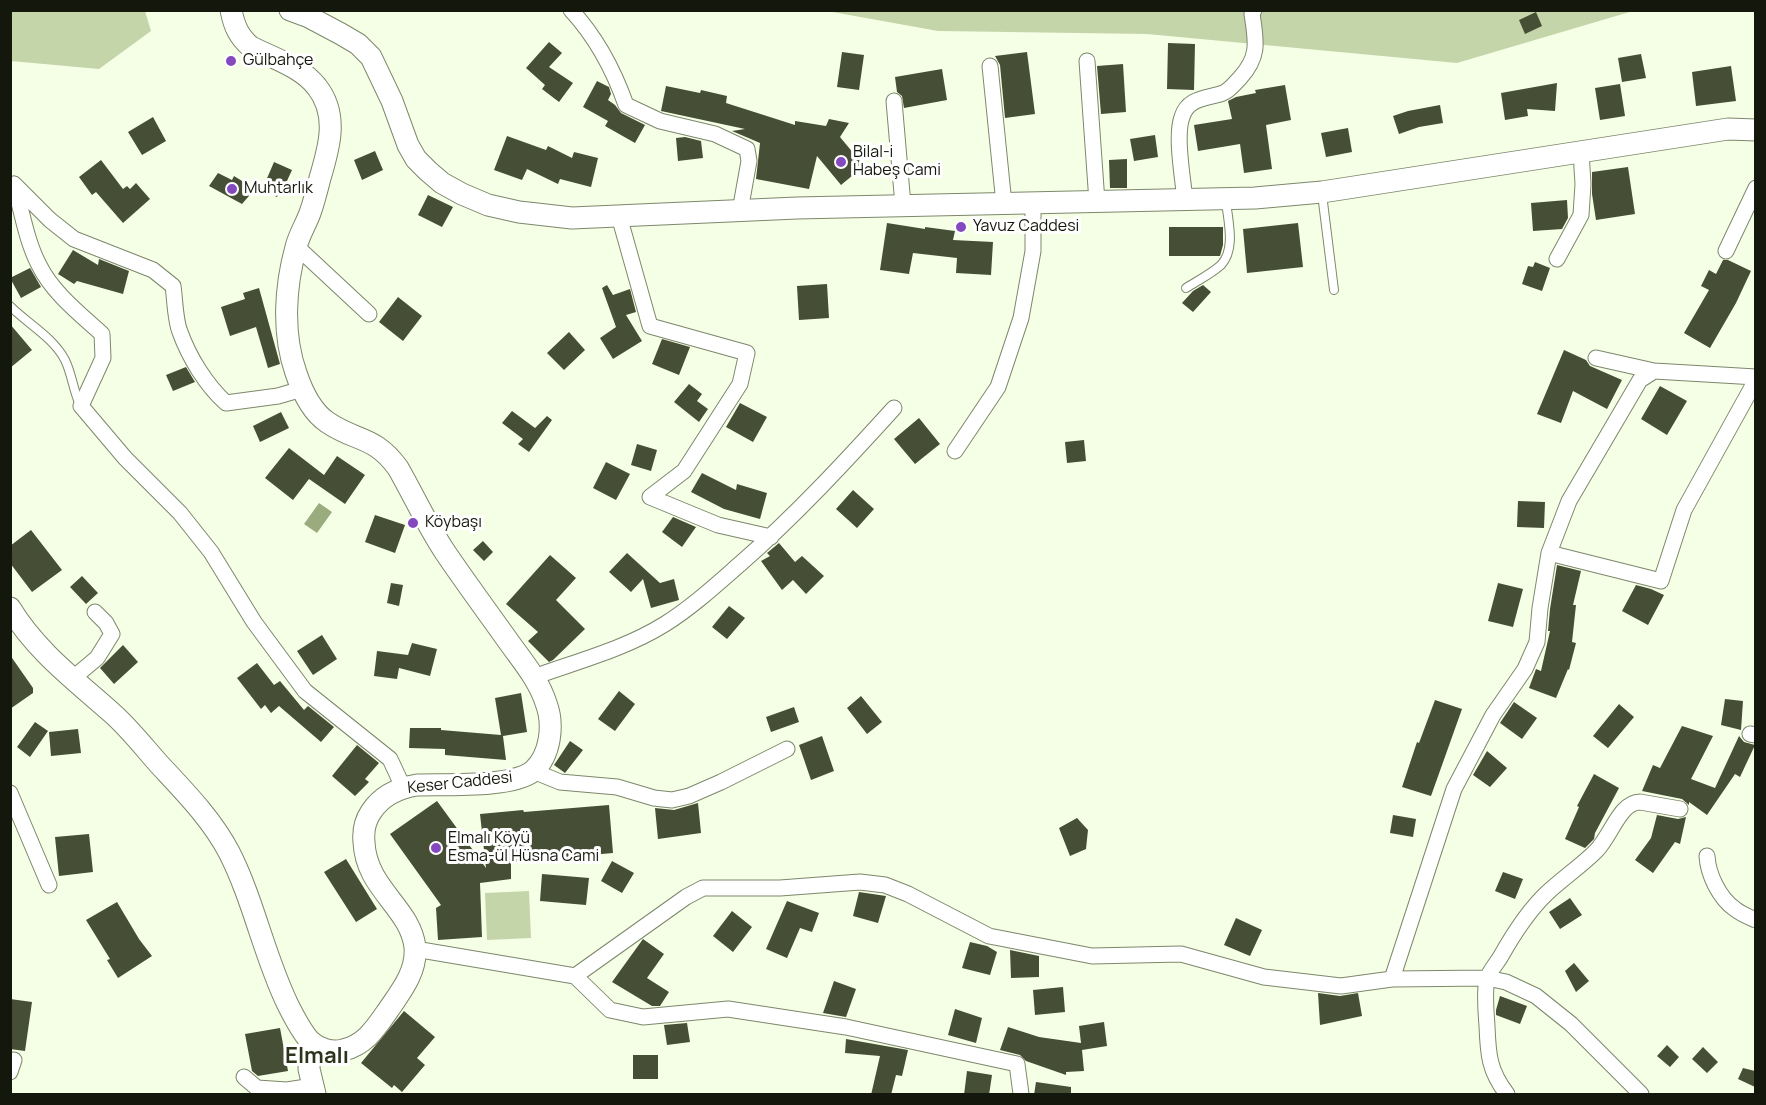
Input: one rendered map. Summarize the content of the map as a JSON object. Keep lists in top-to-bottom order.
{
  "streets": {
    "street": ["Keser Caddesi"]
  },
  "districts": ["Elmalı"],
  "places": [
    "Gülbahçe",
    "Bilal-i Habeş Cami",
    "Muhtarlık",
    "Yavuz Caddesi",
    "Köybaşı",
    "Elmalı Köyü Esma-ül Hüsna Cami"
  ]
}
